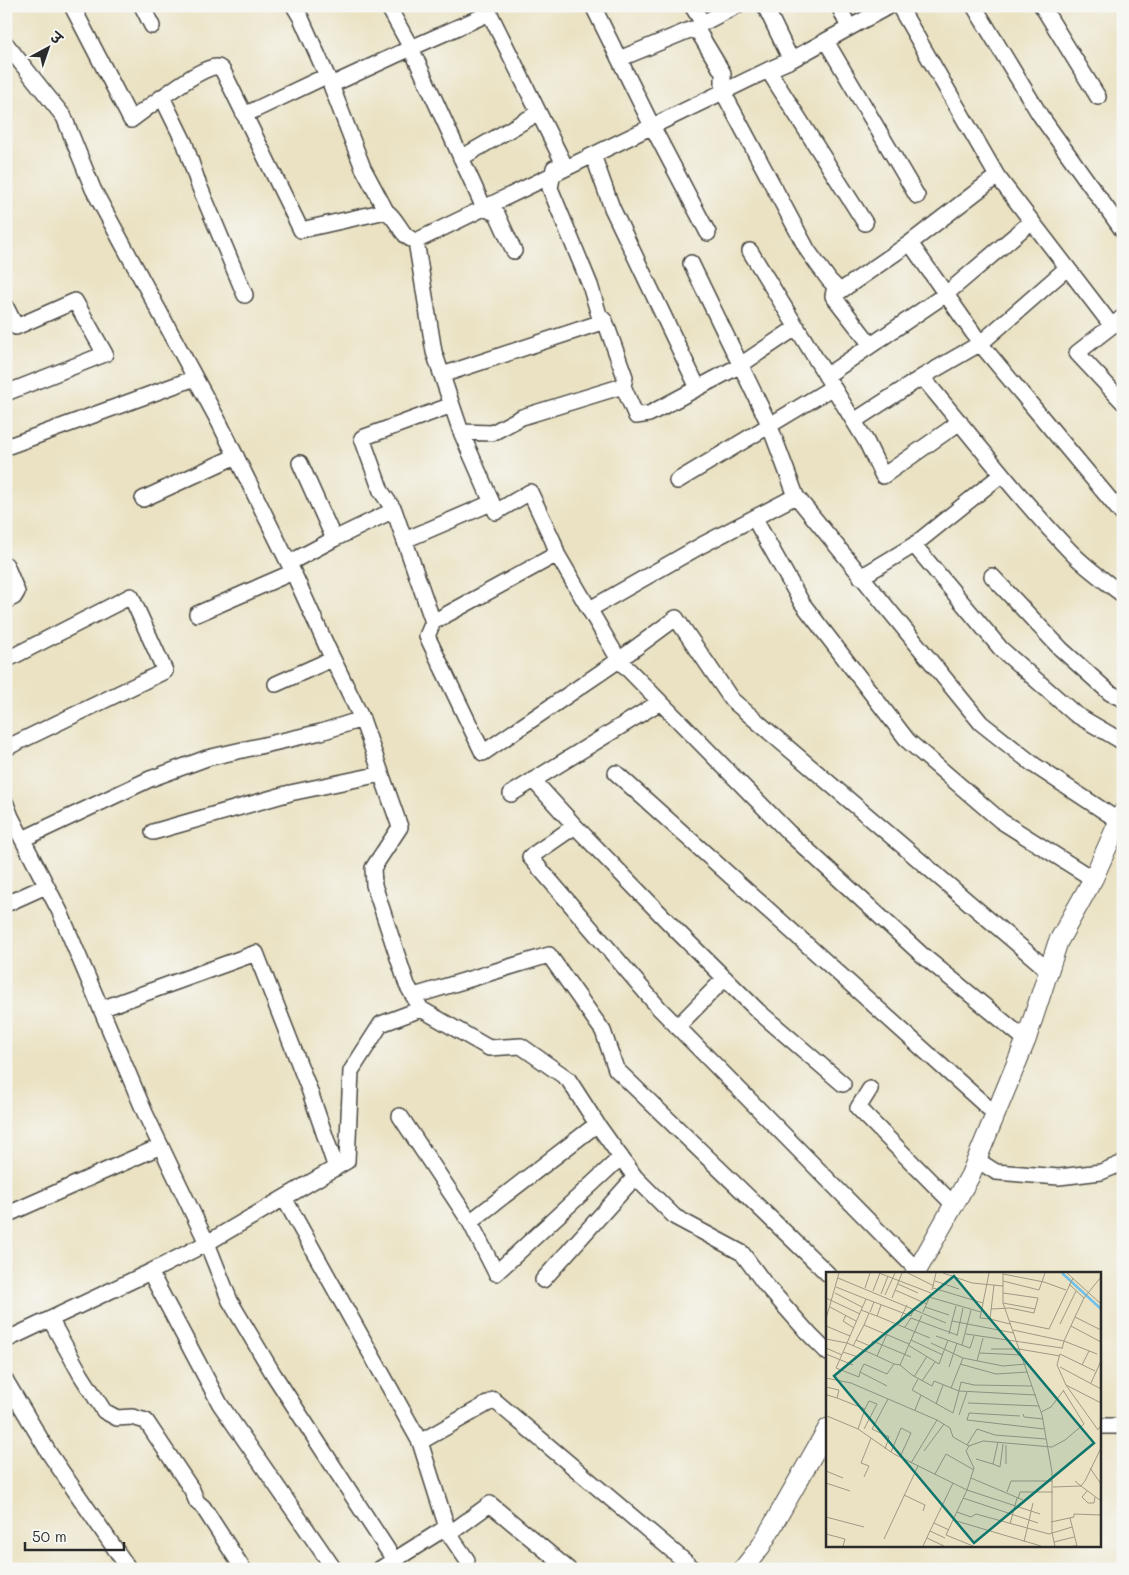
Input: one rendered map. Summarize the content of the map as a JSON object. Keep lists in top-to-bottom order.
{
  "scale_bar": "50 m",
  "north": "top right"
}
